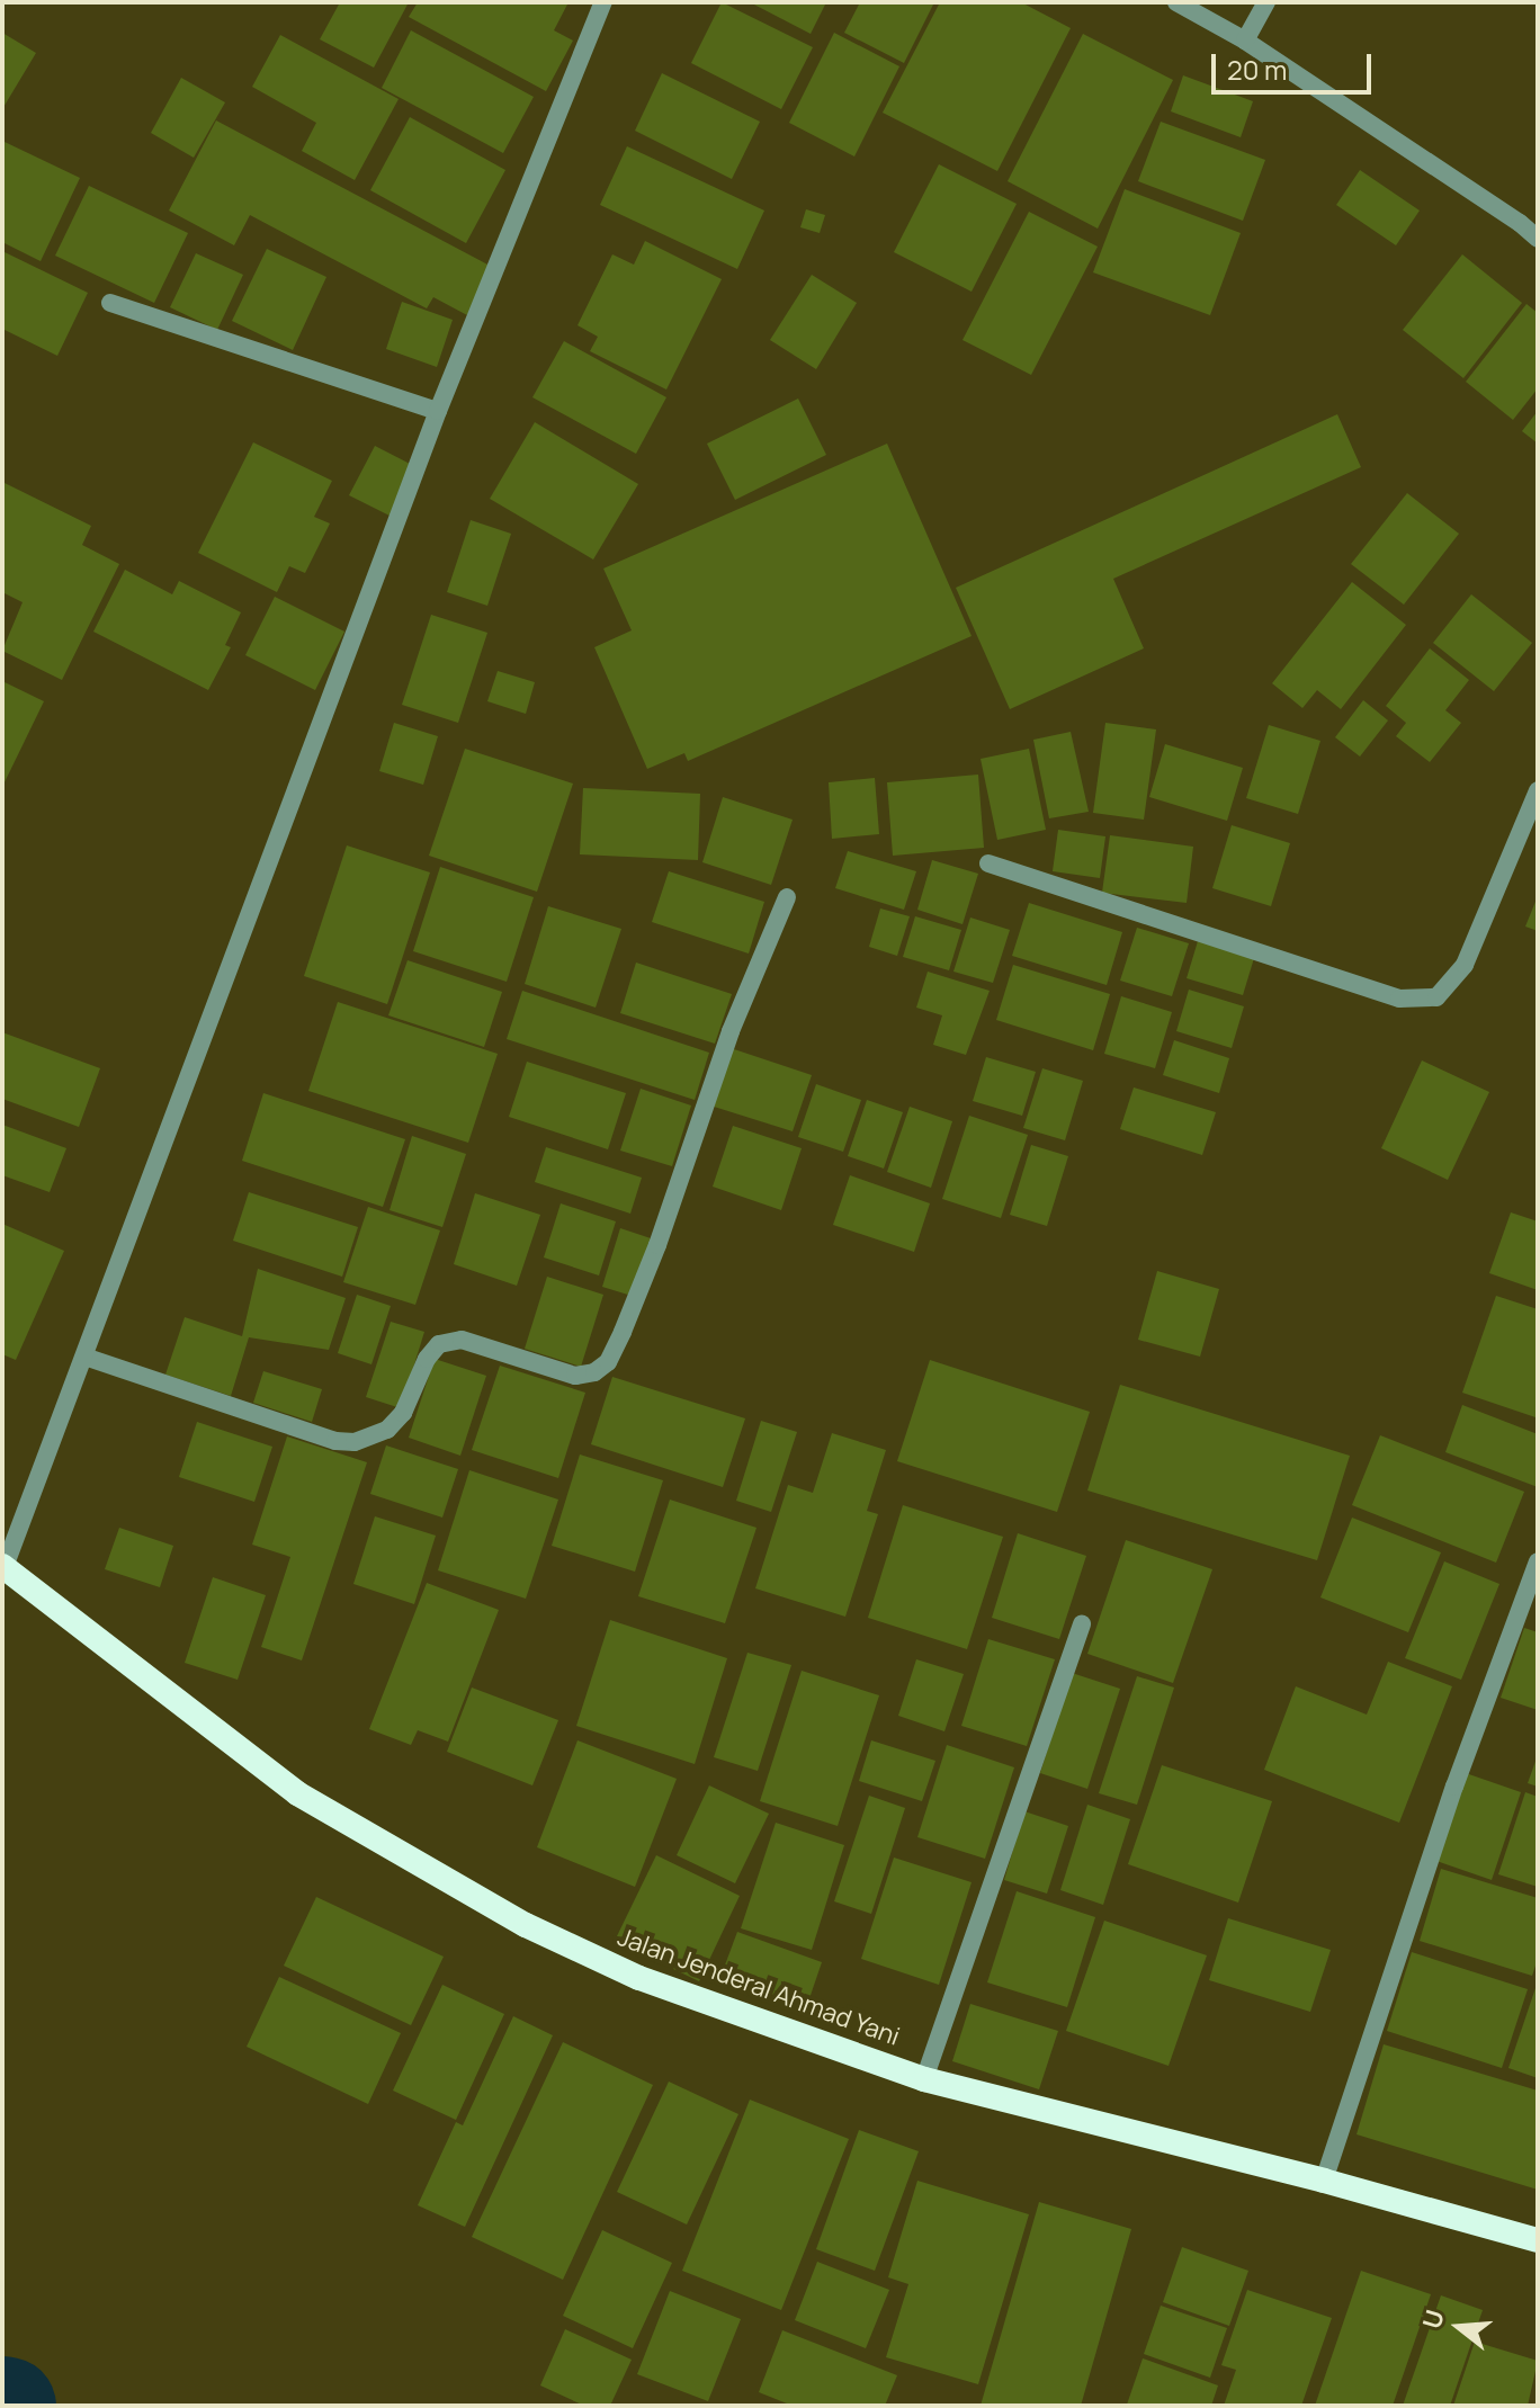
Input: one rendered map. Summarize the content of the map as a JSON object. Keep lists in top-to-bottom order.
{
  "streets": {
    "highway": ["Jalan Jenderal Ahmad Yani"]
  },
  "scale_bar": "20 m",
  "north": "left"
}
